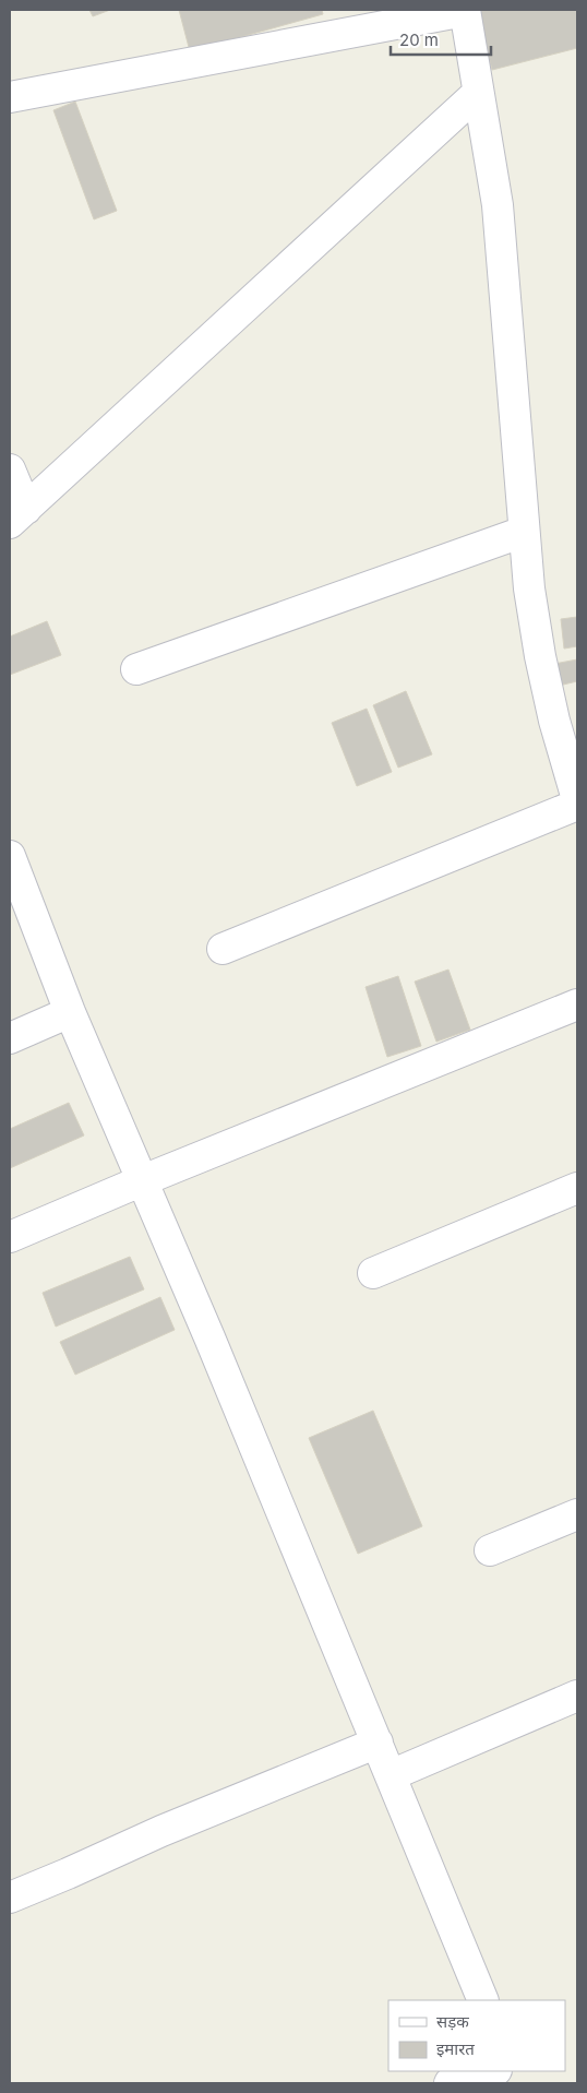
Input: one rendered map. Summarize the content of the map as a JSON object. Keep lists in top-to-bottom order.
{
  "legend": ["सड़क", "इमारत"],
  "scale_bar": "20 m"
}
